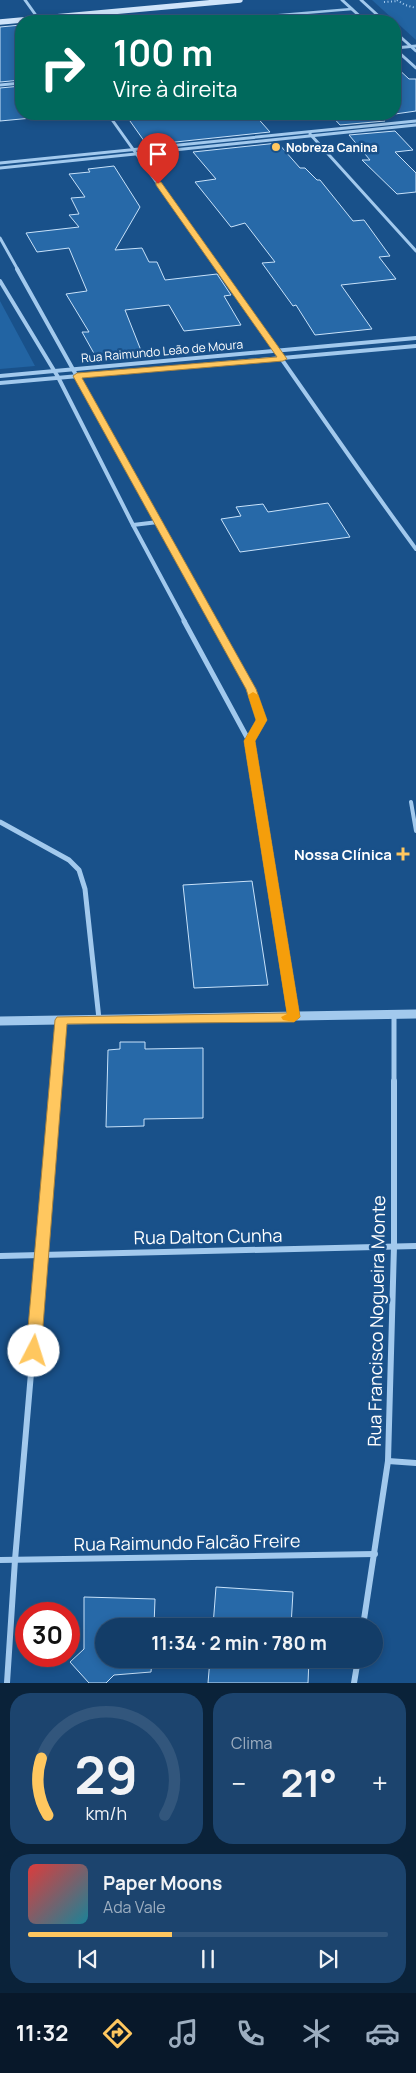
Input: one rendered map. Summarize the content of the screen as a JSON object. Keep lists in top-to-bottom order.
{
  "streets": {
    "street": [
      "Rua Raimundo Leão de Moura",
      "Rua Dalton Cunha",
      "Rua Francisco Nogueira Monte",
      "Rua Raimundo Falcão Freire"
    ]
  },
  "crossings": [
    ["Rua Dalton Cunha", "Rua Francisco Nogueira Monte"],
    ["Rua Francisco Nogueira Monte", "Rua Raimundo Falcão Freire"]
  ],
  "places": {
    "other": ["Nobreza Canina"],
    "health": ["Nossa Clínica"]
  },
  "page": {
    "turn": ["100 m", "Vire à direita"],
    "limit": "30",
    "trip": "11:34 · 2 min · 780 m",
    "tile": "Clima",
    "heat": ["−", "21°", "+"],
    "song": ["Paper Moons", "Ada Vale"],
    "tabs": "11:32",
    "gauge": ["29", "km/h"]
  }
}
